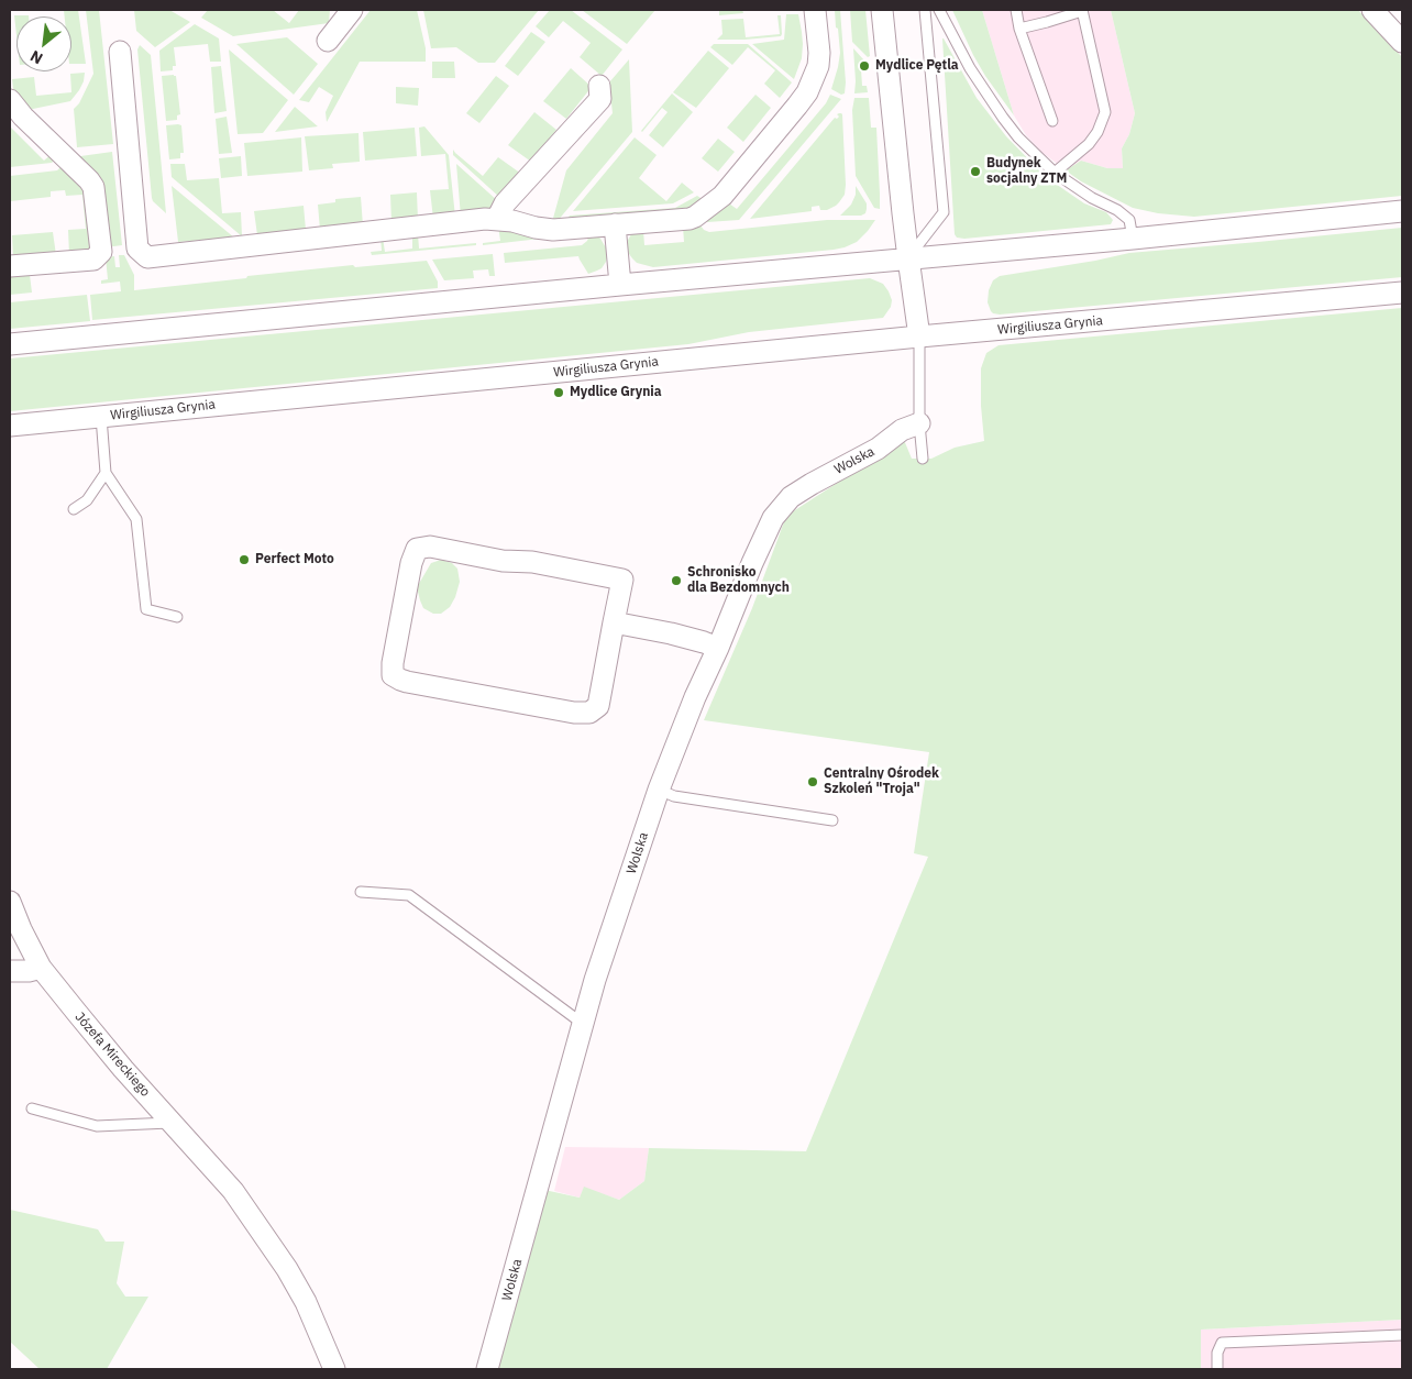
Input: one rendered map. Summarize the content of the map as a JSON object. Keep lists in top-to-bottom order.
{
  "streets": {
    "street": ["Wirgiliusza Grynia", "Wolska", "Józefa Mireckiego"]
  },
  "places": [
    "Mydlice Pętla",
    "Budynek socjalny ZTM",
    "Mydlice Grynia",
    "Perfect Moto",
    "Schronisko dla Bezdomnych",
    "Centralny Ośrodek Szkoleń \"Troja\""
  ],
  "north": "bottom left"
}
